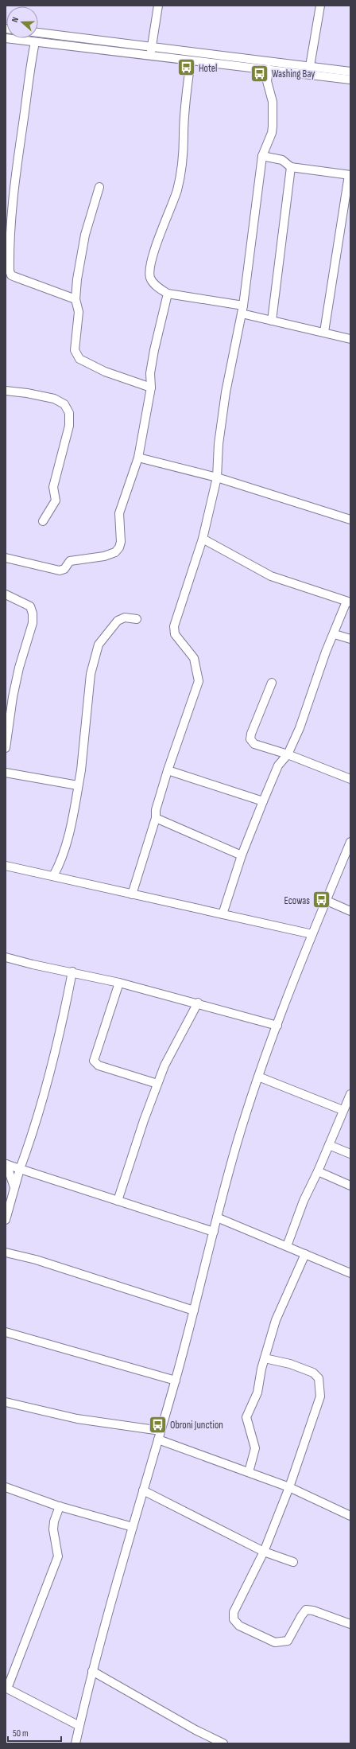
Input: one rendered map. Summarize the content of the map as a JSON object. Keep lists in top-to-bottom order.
{
  "places": {
    "bus stop": [
      "Hotel",
      "Washing Bay",
      "Ecowas",
      "Obroni Junction"
    ]
  },
  "scale_bar": "50 m",
  "north": "left"
}
